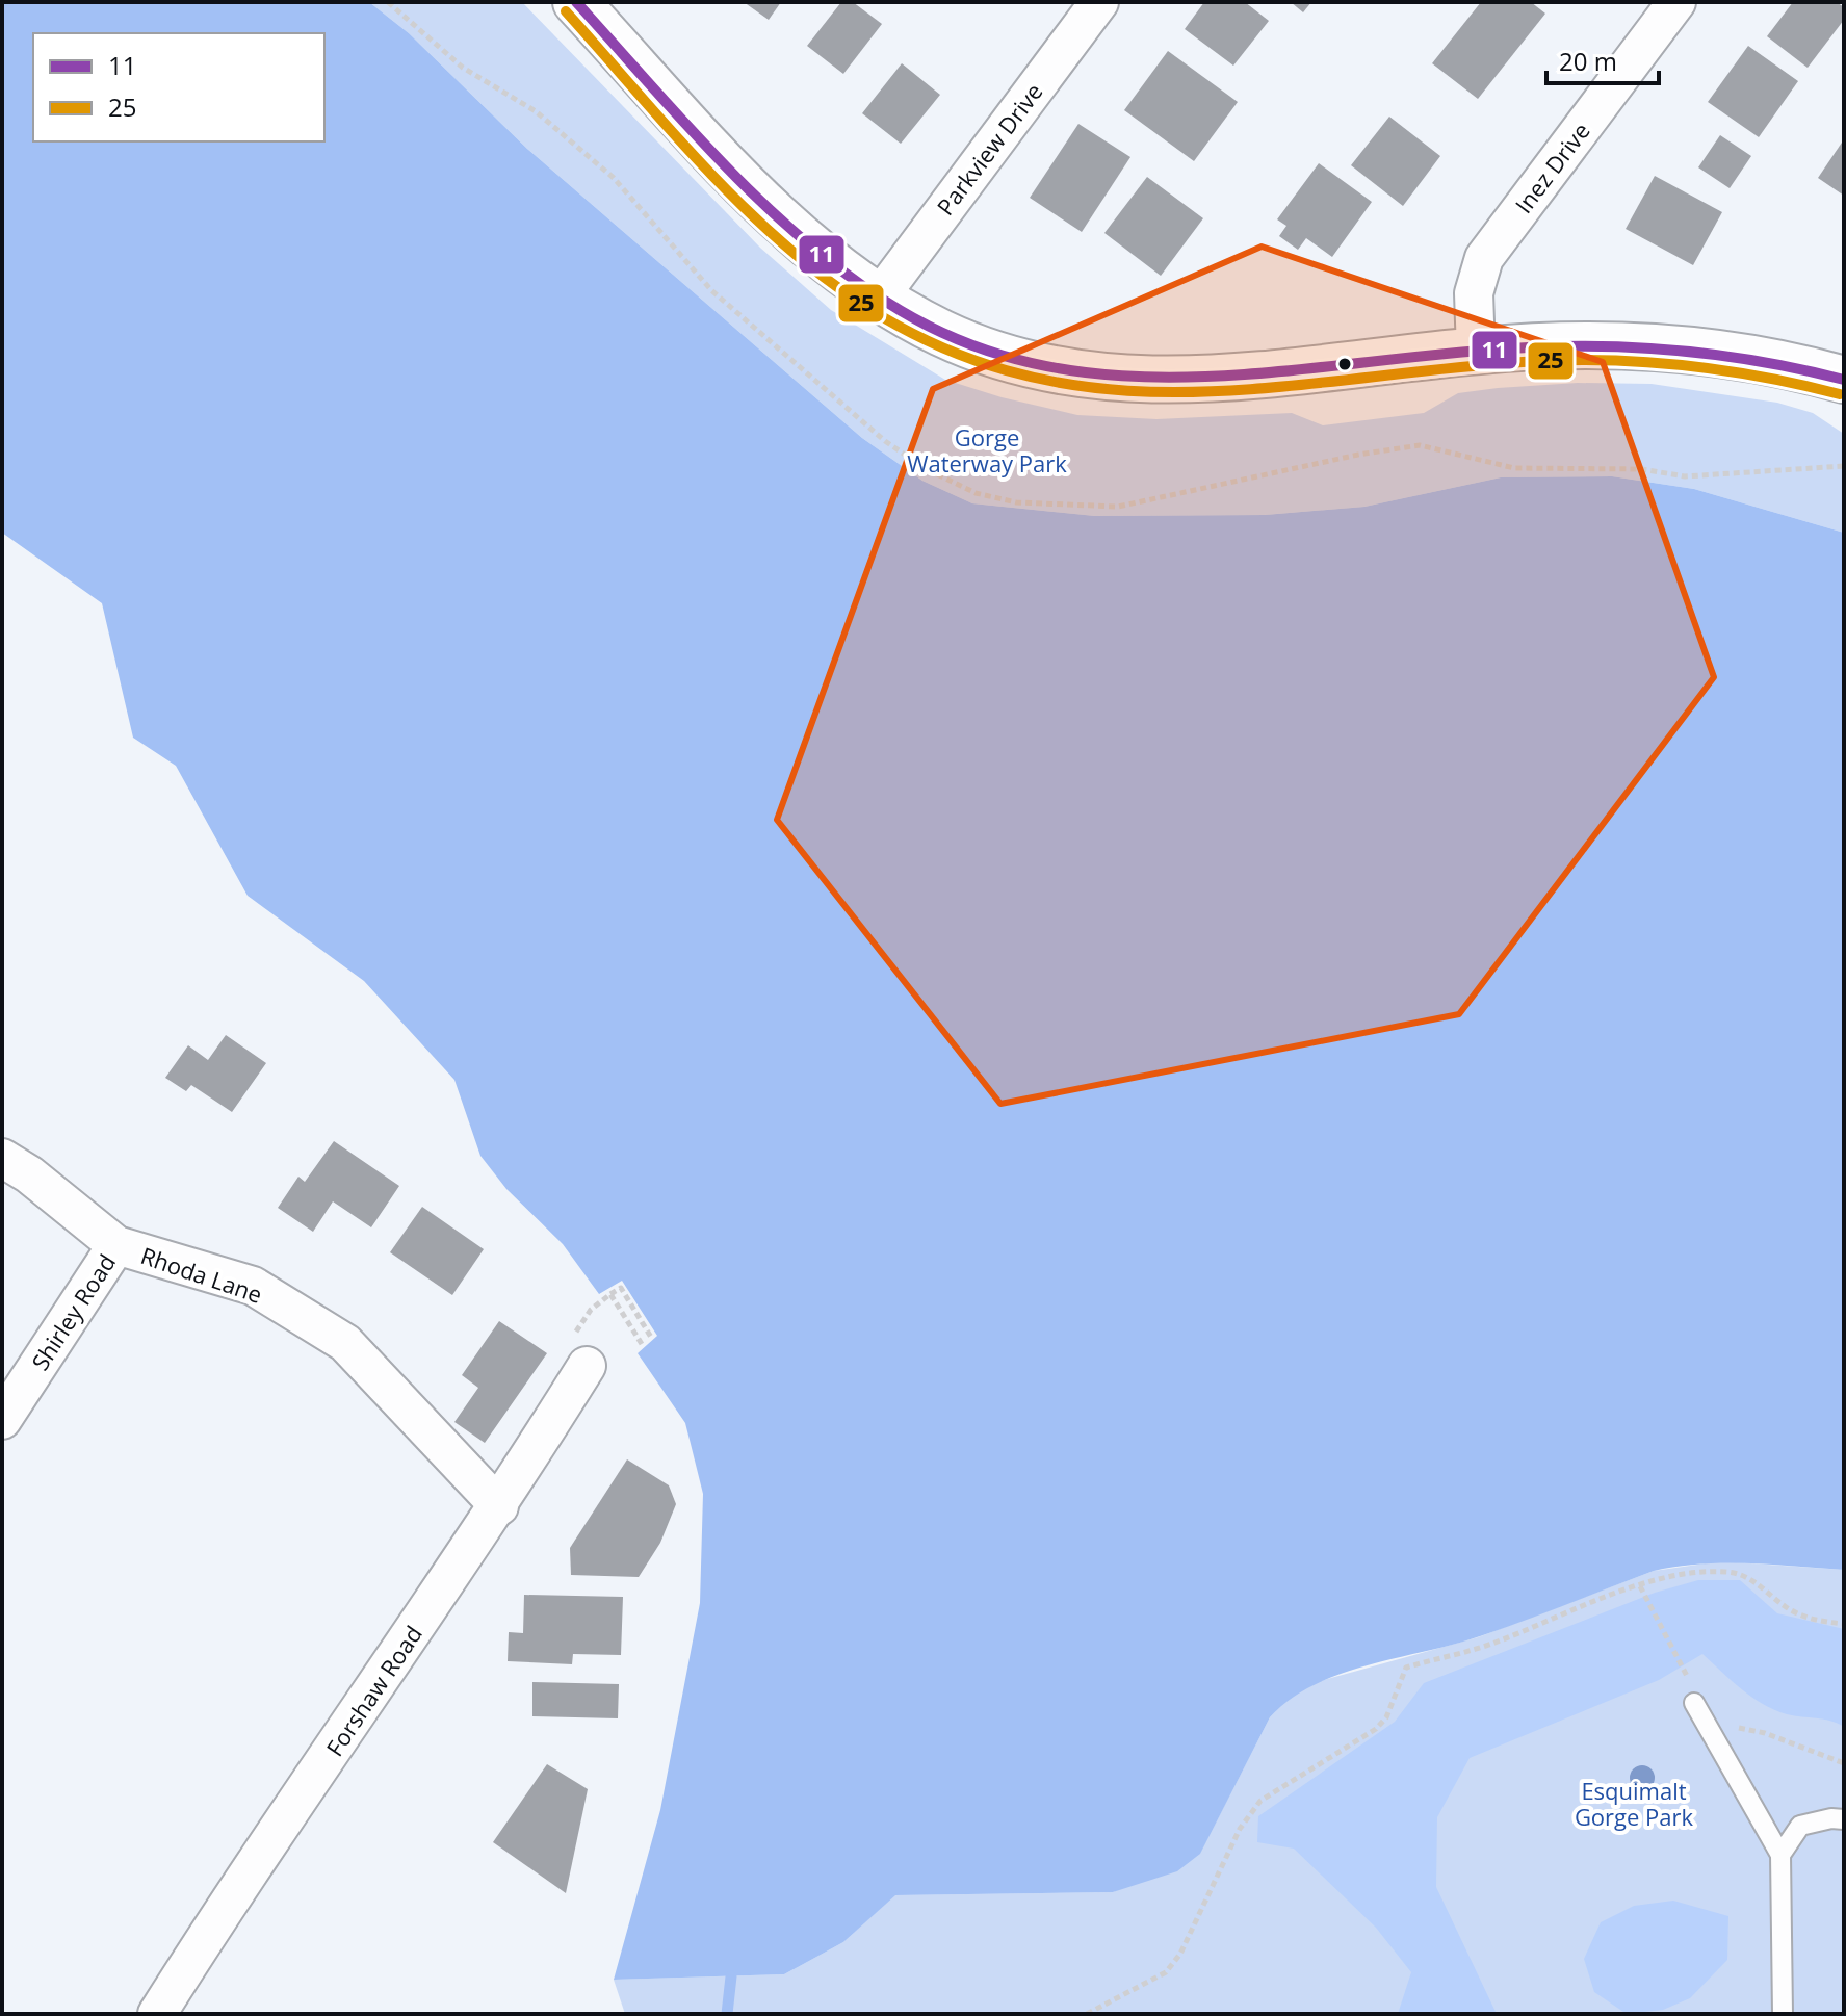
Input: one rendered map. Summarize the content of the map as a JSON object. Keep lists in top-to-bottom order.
{
  "streets": {
    "street": [
      "Parkview Drive",
      "Inez Drive",
      "Rhoda Lane",
      "Shirley Road",
      "Forshaw Road"
    ]
  },
  "crossings": [
    ["Rhoda Lane", "Shirley Road"],
    ["Rhoda Lane", "Forshaw Road"]
  ],
  "parks": ["Gorge Waterway Park", "Esquimalt Gorge Park"],
  "lines": ["transit line 11", "transit line 25"],
  "legend": ["11", "25"],
  "scale_bar": "20 m"
}
